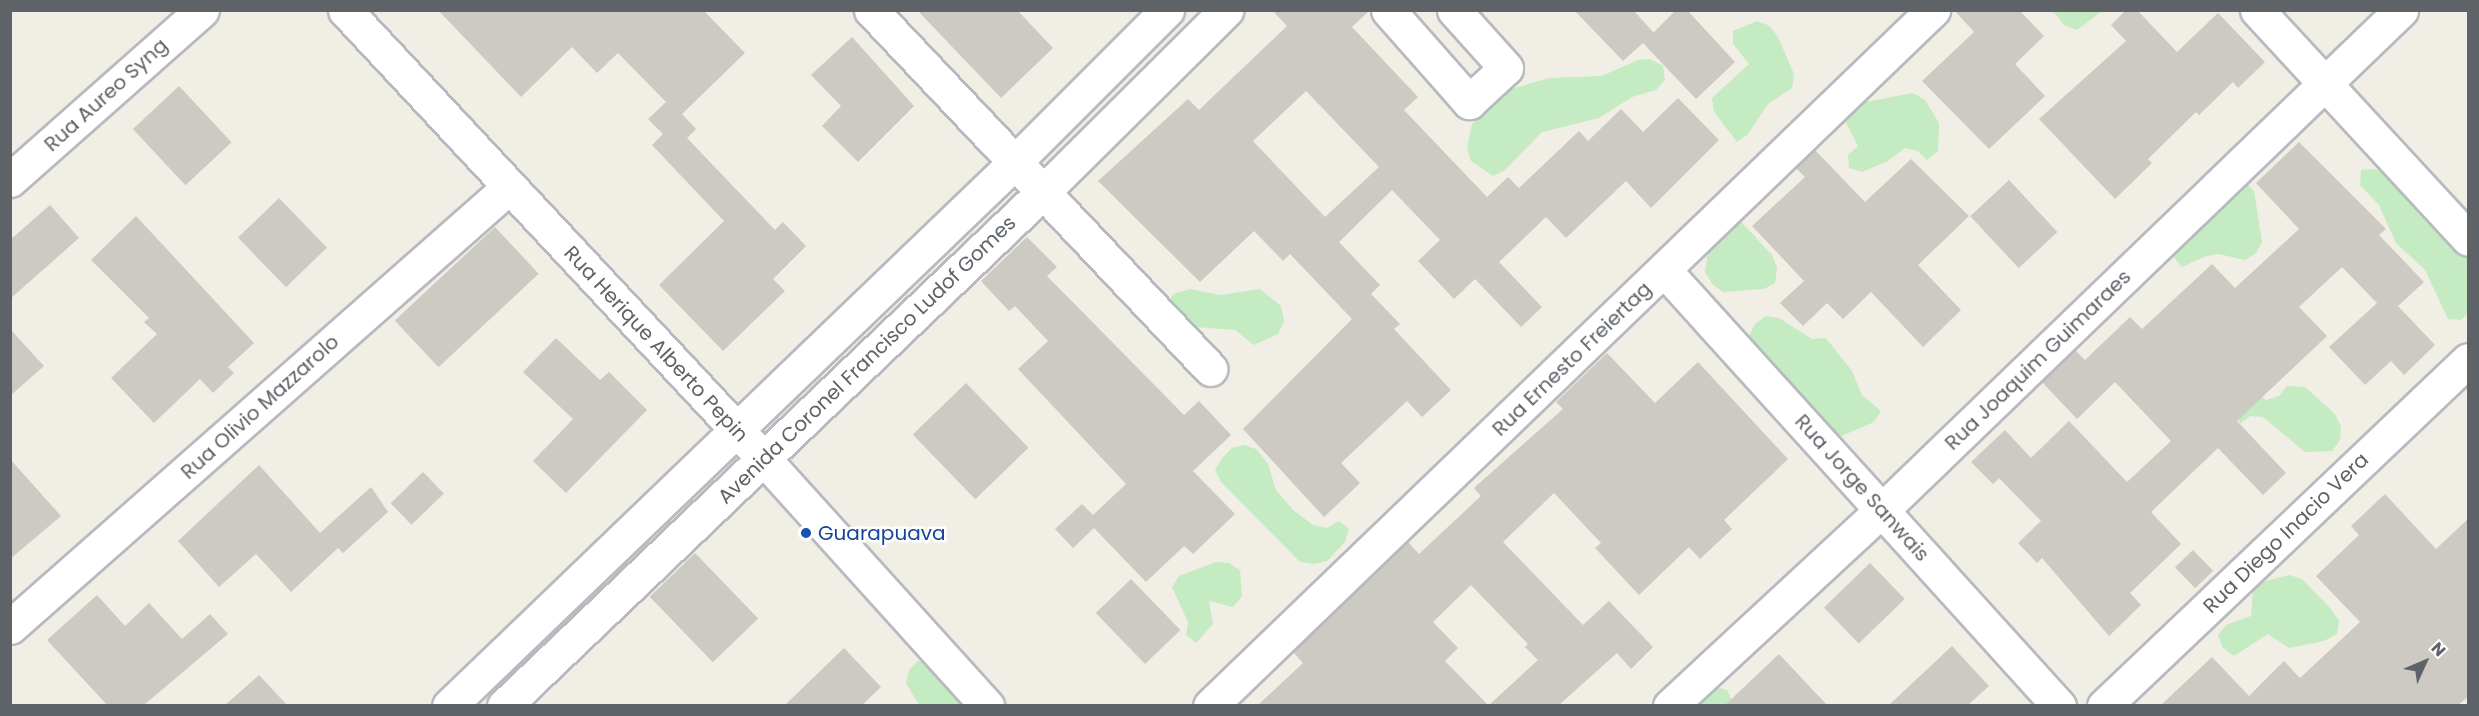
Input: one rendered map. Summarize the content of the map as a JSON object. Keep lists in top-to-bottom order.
{
  "streets": {
    "street": [
      "Rua Aureo Syng",
      "Rua Herique Alberto Pepin",
      "Rua Ernesto Freiertag",
      "Avenida Coronel Francisco Ludof Gomes",
      "Rua Joaquim Guimaraes",
      "Rua Olivio Mazzarolo",
      "Rua Jorge Sanwais",
      "Rua Diego Inacio Vera"
    ]
  },
  "crossings": [
    ["Rua Herique Alberto Pepin", "Avenida Coronel Francisco Ludof Gomes"],
    ["Rua Herique Alberto Pepin", "Rua Olivio Mazzarolo"],
    ["Rua Ernesto Freiertag", "Rua Jorge Sanwais"],
    ["Rua Joaquim Guimaraes", "Rua Jorge Sanwais"]
  ],
  "places": ["Guarapuava"],
  "north": "top right"
}
